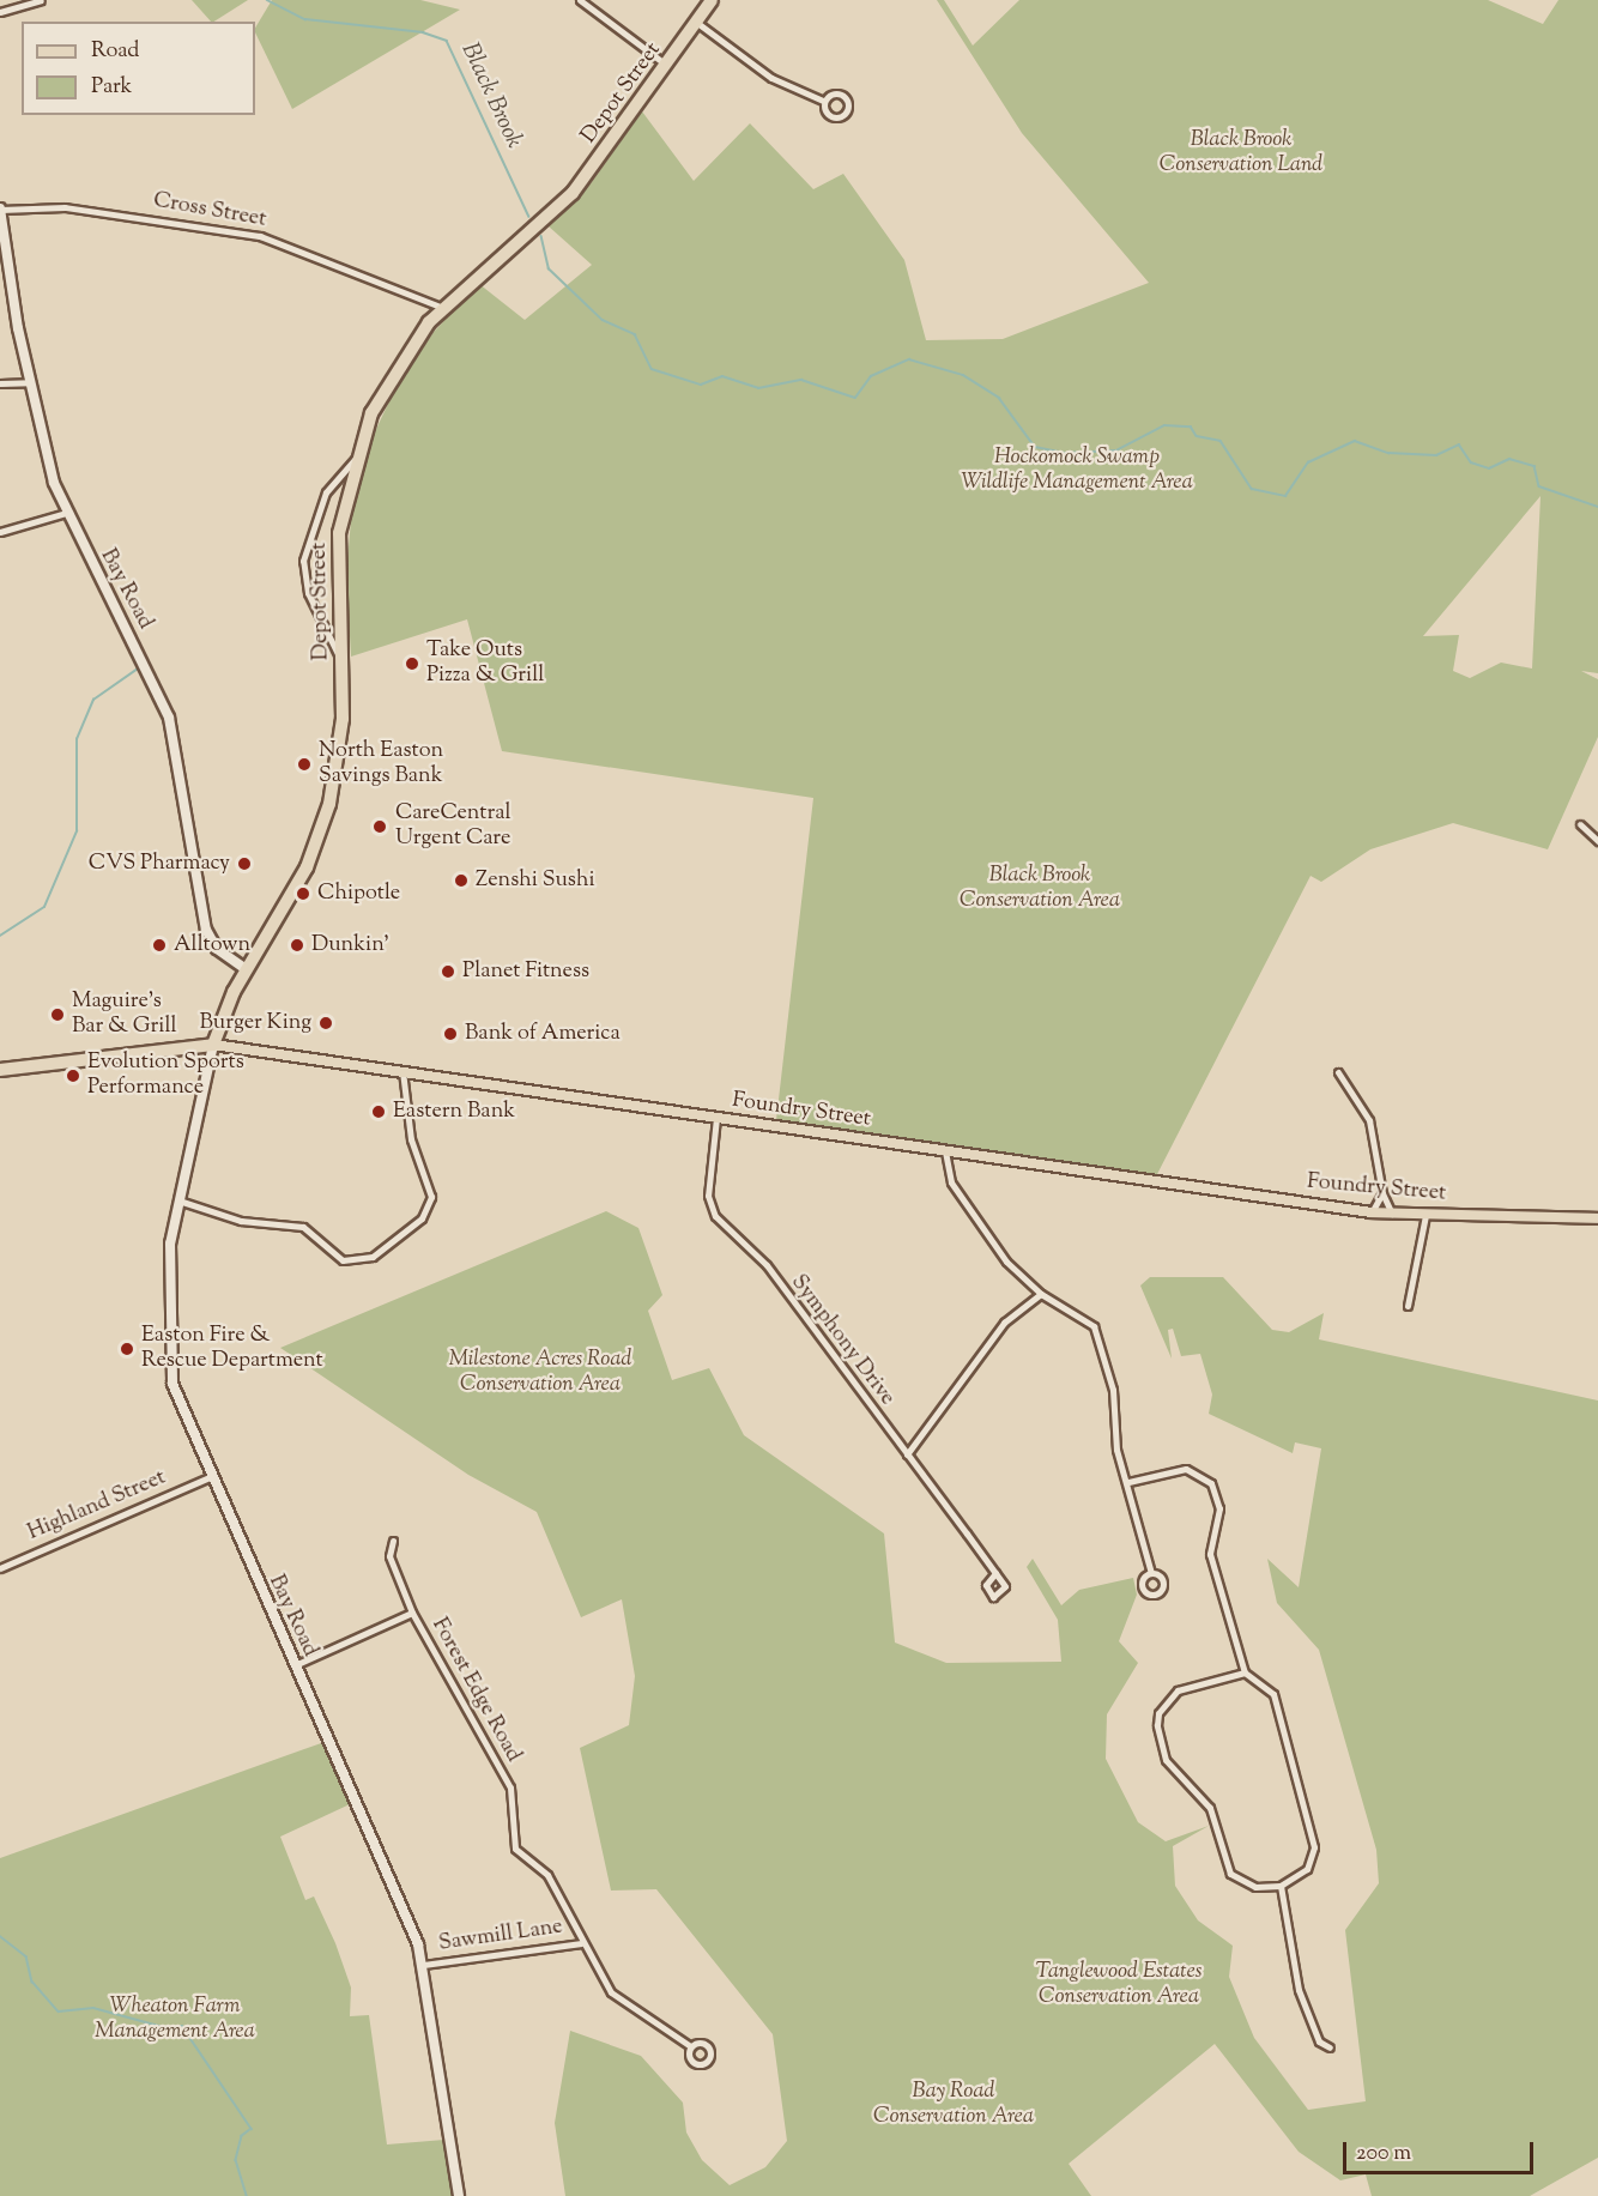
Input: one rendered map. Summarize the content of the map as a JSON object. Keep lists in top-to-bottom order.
{
  "streets": {
    "highway": ["Depot Street", "Foundry Street"],
    "main road": ["Bay Road"],
    "street": [
      "Cross Street",
      "Symphony Drive",
      "Highland Street",
      "Forest Edge Road",
      "Sawmill Lane"
    ]
  },
  "crossings": [
    ["Depot Street", "Cross Street"],
    ["Depot Street", "Bay Road"],
    ["Depot Street", "Foundry Street"],
    ["Cross Street", "Bay Road"],
    ["Bay Road", "Foundry Street"],
    ["Bay Road", "Highland Street"],
    ["Bay Road", "Sawmill Lane"],
    ["Foundry Street", "Symphony Drive"],
    ["Forest Edge Road", "Sawmill Lane"]
  ],
  "water": ["Black Brook"],
  "parks": [
    "Black Brook Conservation Land",
    "Hockomock Swamp Wildlife Management Area",
    "Black Brook Conservation Area",
    "Milestone Acres Road Conservation Area",
    "Tanglewood Estates Conservation Area",
    "Wheaton Farm Management Area",
    "Bay Road Conservation Area"
  ],
  "places": [
    "Take Outs Pizza & Grill",
    "North Easton Savings Bank",
    "CareCentral Urgent Care",
    "CVS Pharmacy",
    "Zenshi Sushi",
    "Chipotle",
    "Alltown",
    "Dunkin'",
    "Planet Fitness",
    "Maguire's Bar & Grill",
    "Burger King",
    "Bank of America",
    "Evolution Sports Performance",
    "Eastern Bank",
    "Easton Fire & Rescue Department"
  ],
  "legend": ["Road", "Park"],
  "scale_bar": "200 m"
}
